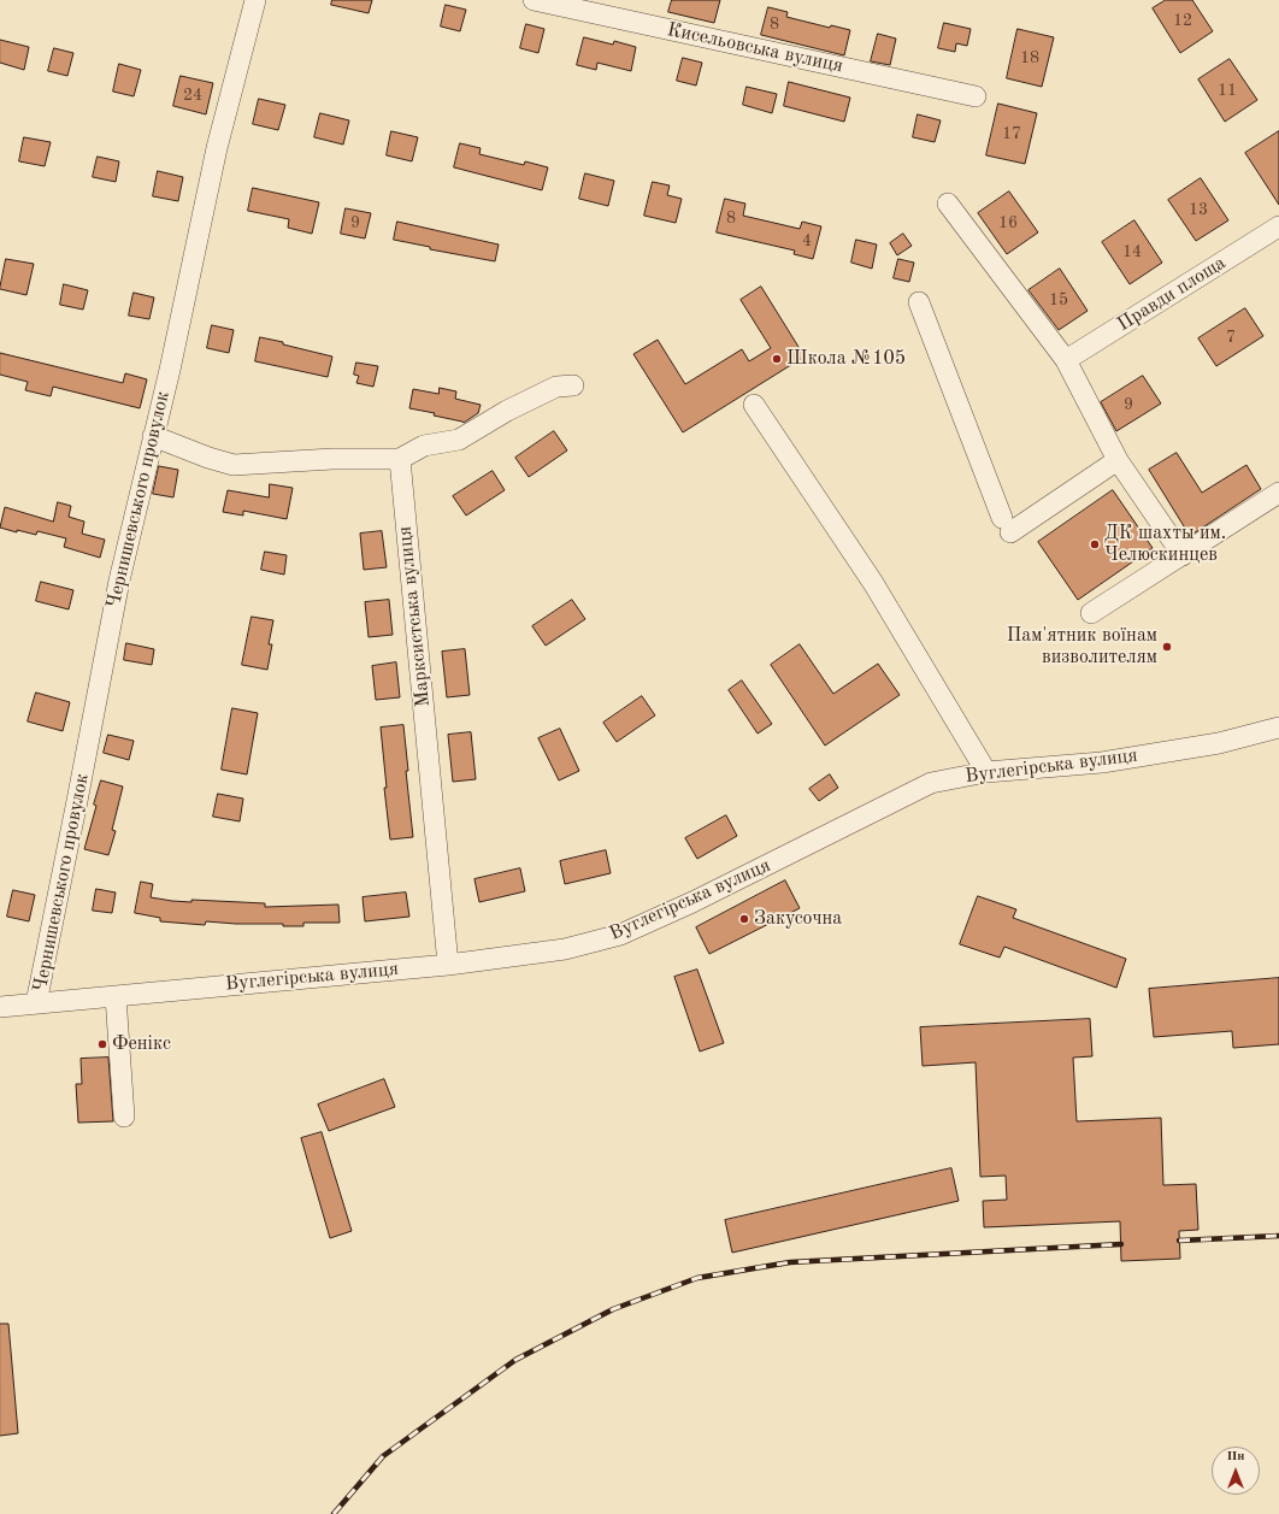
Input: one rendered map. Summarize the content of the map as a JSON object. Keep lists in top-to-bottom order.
{
  "streets": {
    "street": [
      "Кисельовська вулиця",
      "Правди площа",
      "Чернишевського провулок",
      "Марксистська вулиця",
      "Вуглегірська вулиця"
    ]
  },
  "crossings": [
    ["Чернишевського провулок", "Вуглегірська вулиця"],
    ["Марксистська вулиця", "Вуглегірська вулиця"]
  ],
  "places": [
    "Школа №105",
    "ДК шахты им. Челюскинцев",
    "Пам'ятник воїнам визволителям",
    "Закусочна",
    "Фенікс"
  ],
  "house_numbers": [
    "12",
    "8",
    "18",
    "11",
    "24",
    "17",
    "13",
    "8",
    "9",
    "16",
    "4",
    "14",
    "15",
    "7",
    "9"
  ],
  "north": "top"
}
